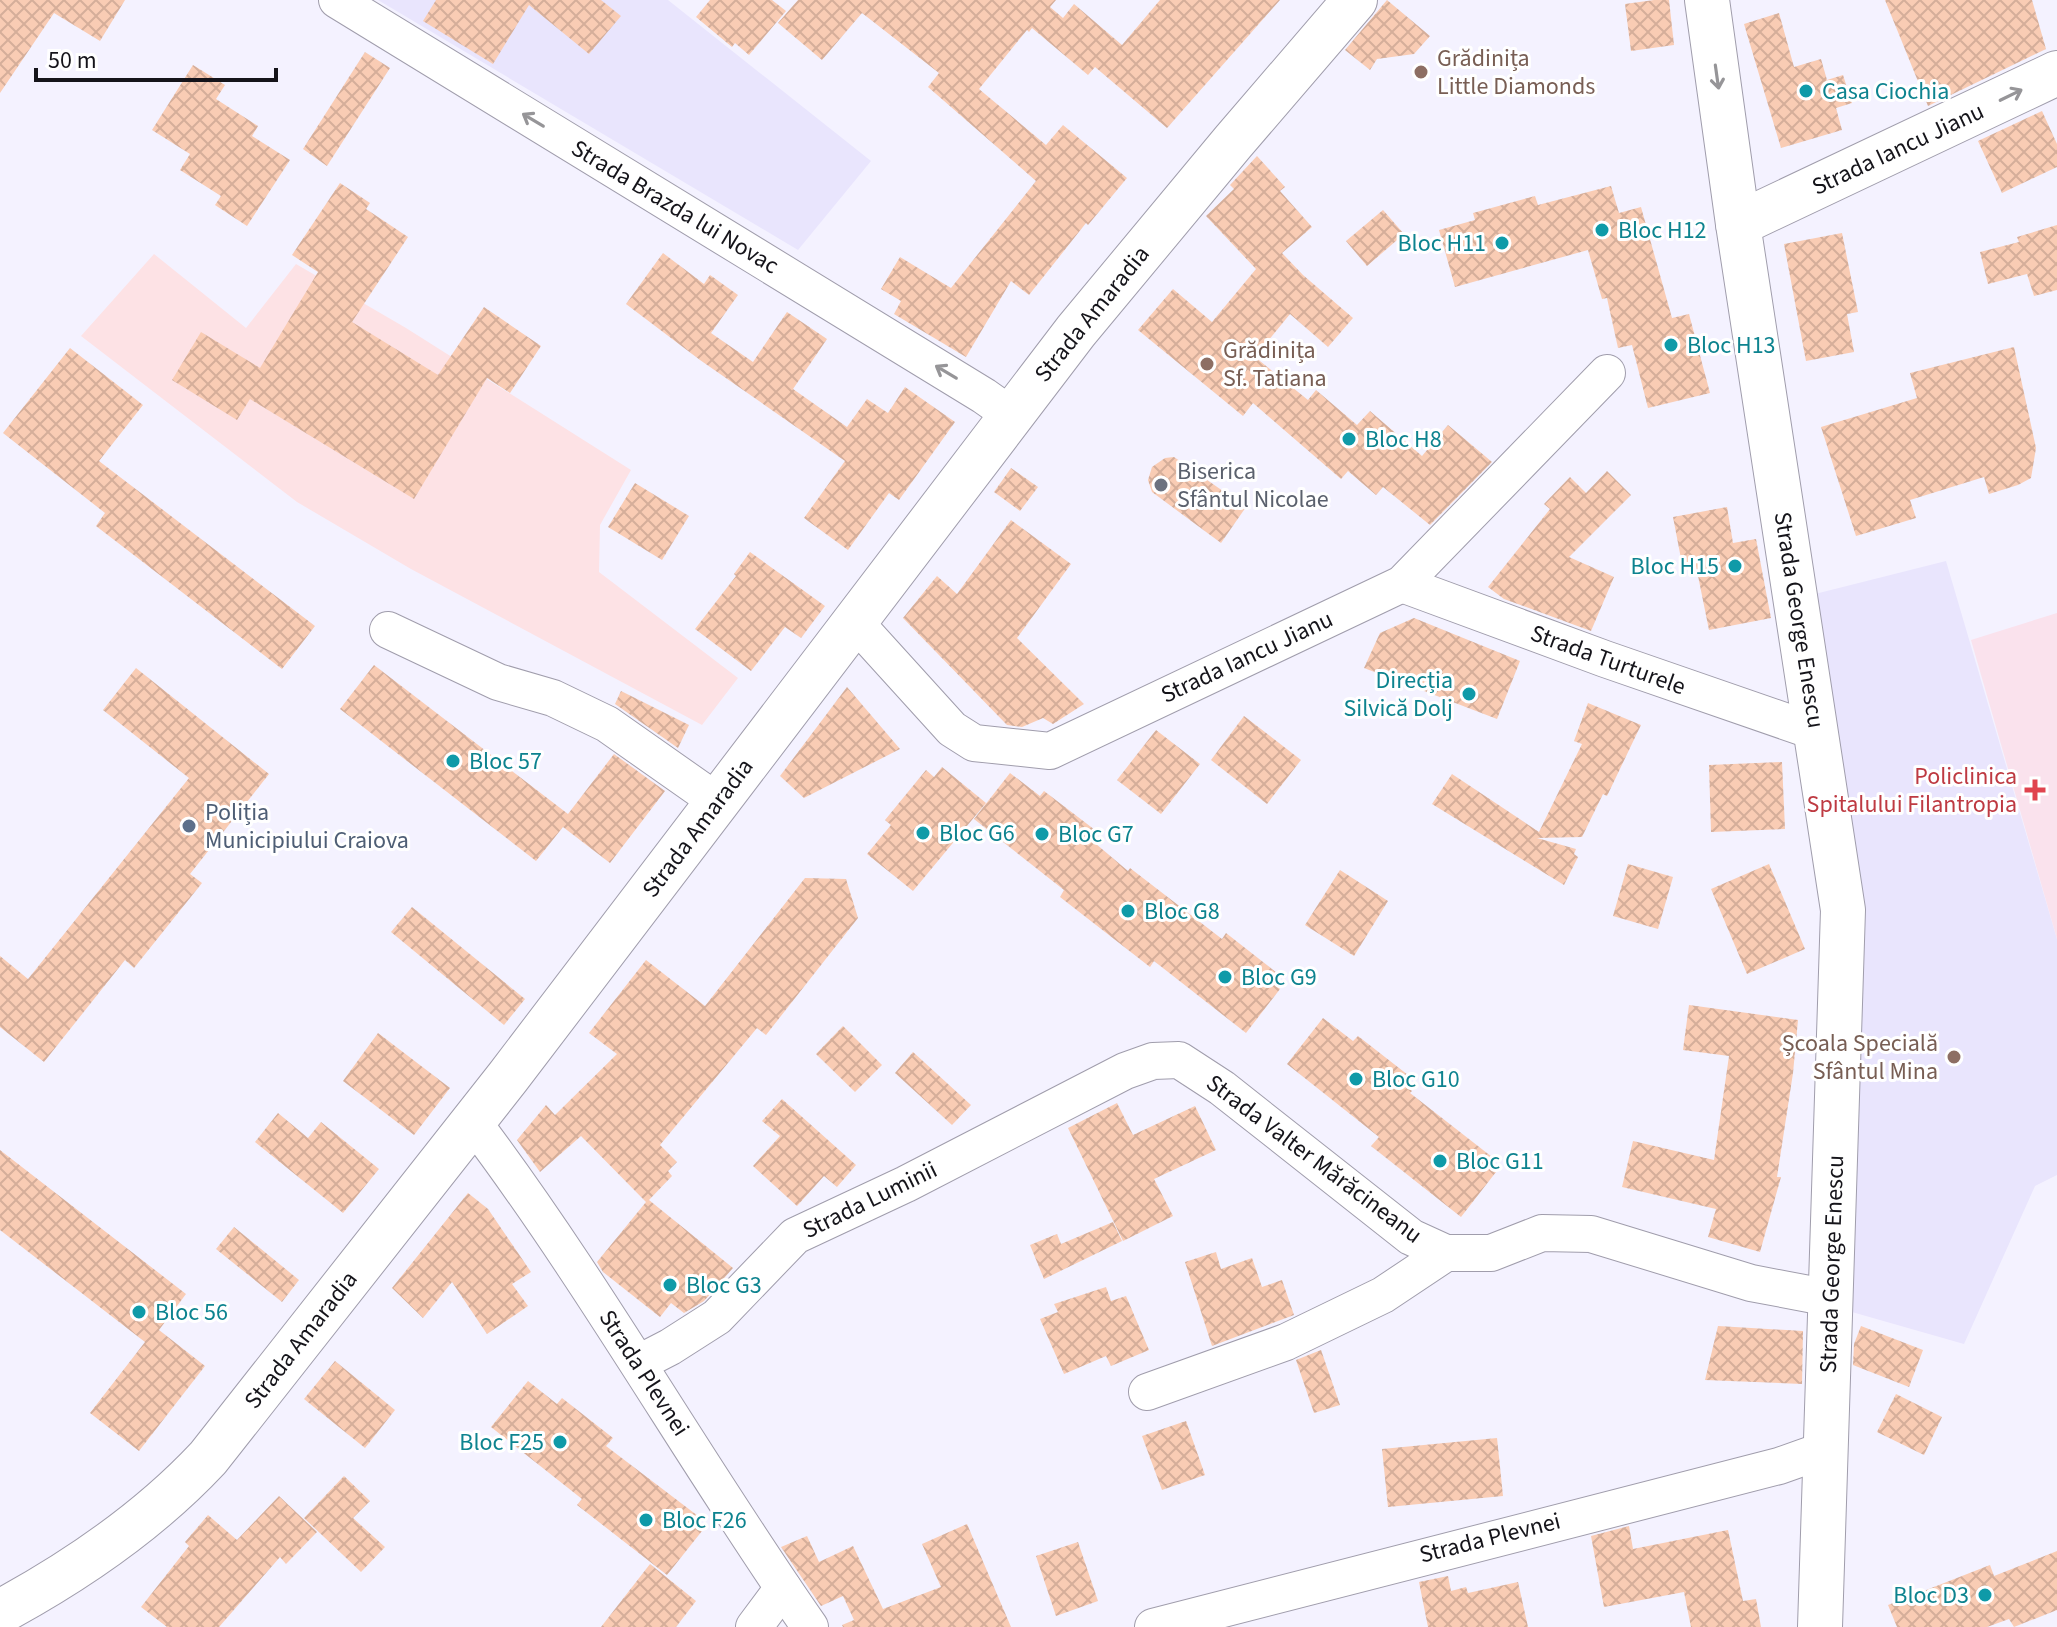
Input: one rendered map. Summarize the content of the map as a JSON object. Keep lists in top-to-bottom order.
{
  "streets": {
    "main road": ["Strada Iancu Jianu", "Strada Amaradia", "Strada George Enescu"],
    "street": [
      "Strada Brazda lui Novac",
      "Strada Turturele",
      "Strada Valter Mărăcineanu",
      "Strada Luminii",
      "Strada Plevnei"
    ]
  },
  "crossings": [
    ["Strada Iancu Jianu", "Strada Amaradia"],
    ["Strada Iancu Jianu", "Strada George Enescu"],
    ["Strada Iancu Jianu", "Strada Turturele"],
    ["Strada Brazda lui Novac", "Strada Amaradia"],
    ["Strada Amaradia", "Strada Plevnei"],
    ["Strada George Enescu", "Strada Turturele"],
    ["Strada George Enescu", "Strada Valter Mărăcineanu"],
    ["Strada George Enescu", "Strada Plevnei"],
    ["Strada Valter Mărăcineanu", "Strada Luminii"],
    ["Strada Luminii", "Strada Plevnei"]
  ],
  "one_way": ["Strada Brazda lui Novac"],
  "places": {
    "other": [
      "Grădinița Little Diamonds",
      "Casa Ciochia",
      "Bloc H12",
      "Bloc H11",
      "Bloc H13",
      "Grădinița Sf. Tatiana",
      "Bloc H8",
      "Biserica Sfântul Nicolae",
      "Bloc H15",
      "Direcția Silvică Dolj",
      "Bloc 57",
      "Poliția Municipiului Craiova",
      "Bloc G6",
      "Bloc G7",
      "Bloc G8",
      "Bloc G9",
      "Școala Specială Sfântul Mina",
      "Bloc G10",
      "Bloc G11",
      "Bloc G3",
      "Bloc 56",
      "Bloc F25",
      "Bloc F26",
      "Bloc D3"
    ],
    "health": ["Policlinica Spitalului Filantropia"]
  },
  "scale_bar": "50 m"
}
